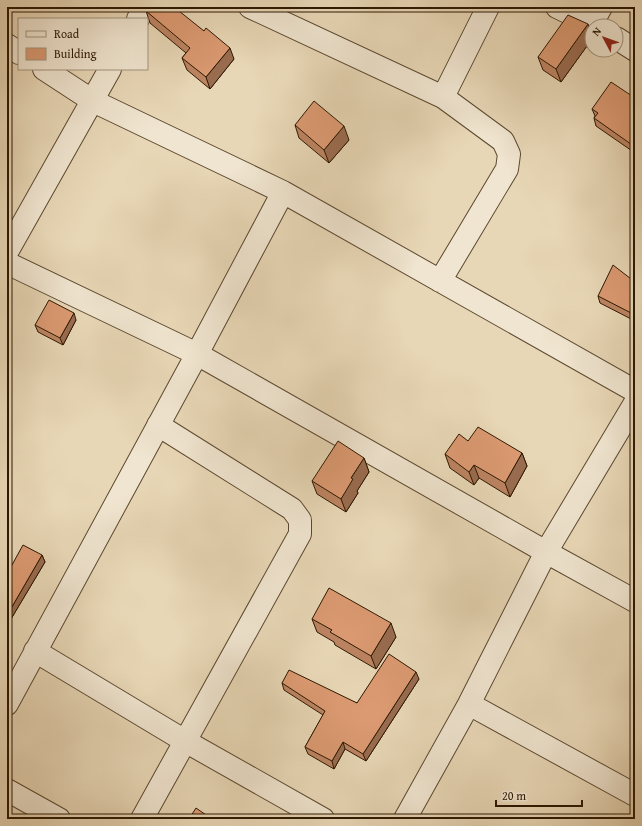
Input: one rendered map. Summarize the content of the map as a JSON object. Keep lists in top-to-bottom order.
{
  "legend": ["Road", "Building"],
  "scale_bar": "20 m",
  "north": "top left"
}
